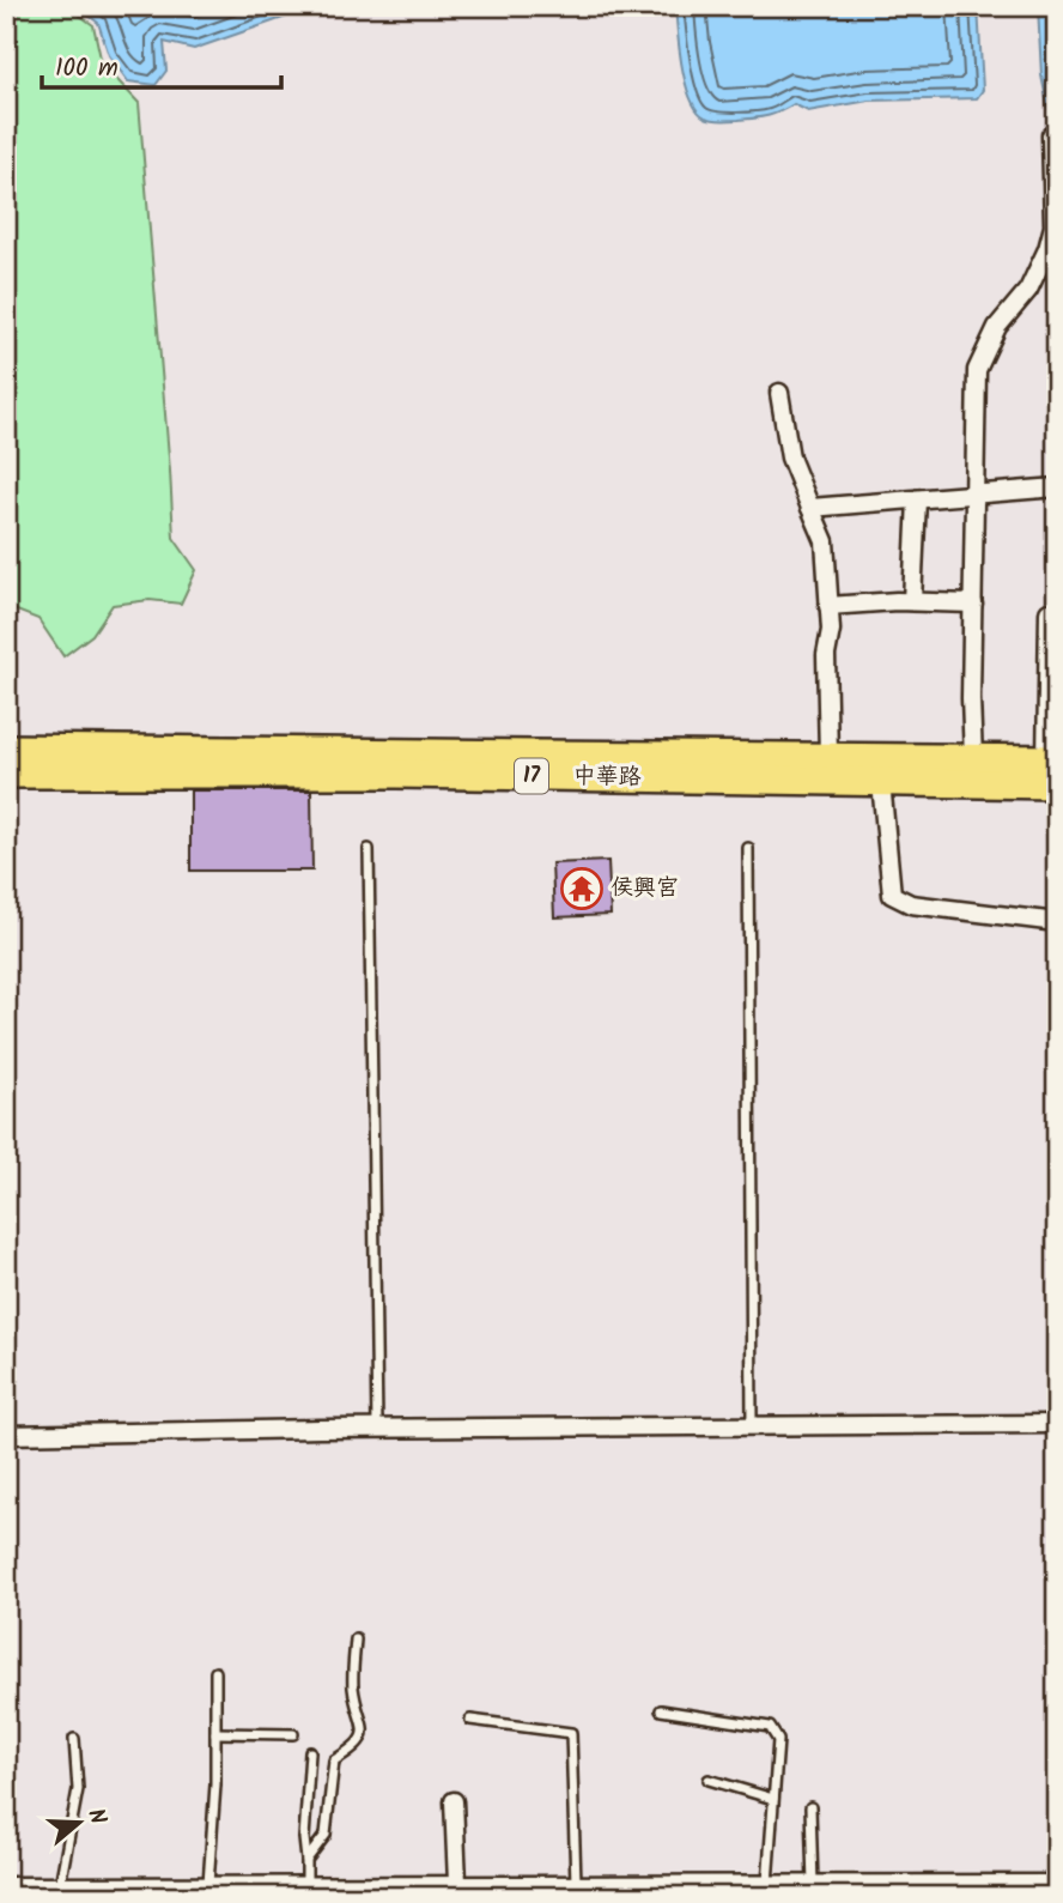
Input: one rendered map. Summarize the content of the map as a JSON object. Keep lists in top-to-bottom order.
{
  "streets": {
    "main road": ["17", "中華路"]
  },
  "places": {
    "temple": ["侯興宮"]
  },
  "scale_bar": "100 m",
  "north": "right"
}
